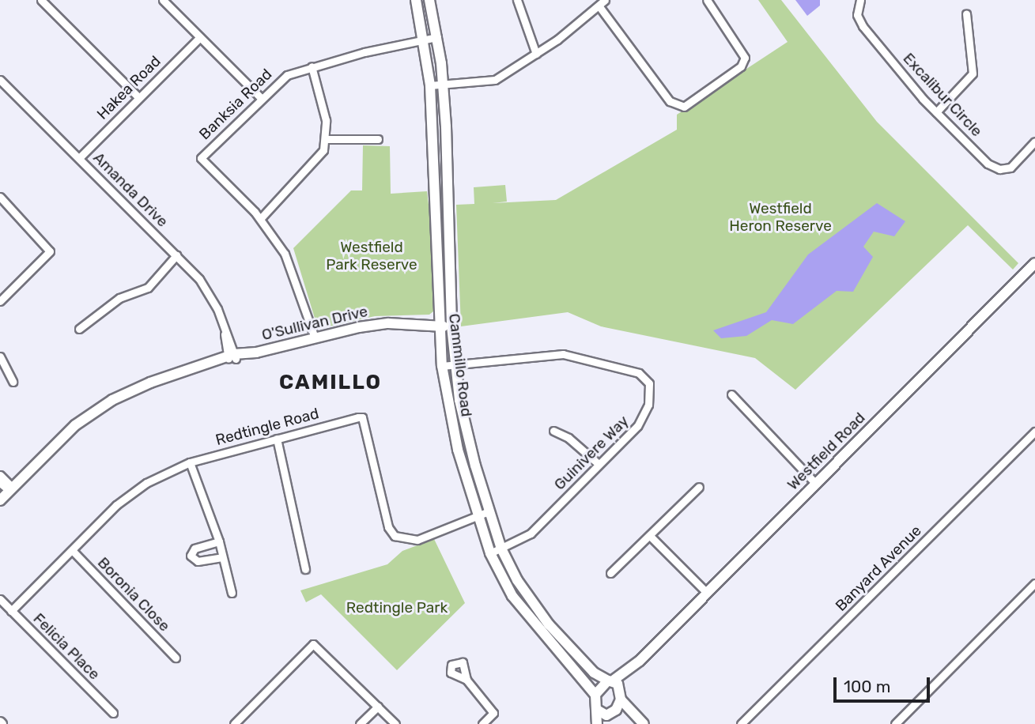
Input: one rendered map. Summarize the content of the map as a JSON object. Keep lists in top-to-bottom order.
{
  "streets": {
    "main road": ["O'Sullivan Drive", "Cammillo Road", "Westfield Road"],
    "street": [
      "Hakea Road",
      "Excalibur Circle",
      "Banksia Road",
      "Amanda Drive",
      "Redtingle Road",
      "Guinivere Way",
      "Banyard Avenue",
      "Boronia Close",
      "Felicia Place"
    ]
  },
  "crossings": [
    ["Hakea Road", "Amanda Drive"],
    ["Banksia Road", "O'Sullivan Drive"],
    ["Banksia Road", "Cammillo Road"],
    ["Amanda Drive", "O'Sullivan Drive"],
    ["O'Sullivan Drive", "Cammillo Road"],
    ["Cammillo Road", "Redtingle Road"],
    ["Cammillo Road", "Westfield Road"],
    ["Cammillo Road", "Guinivere Way"],
    ["Redtingle Road", "Boronia Close"],
    ["Redtingle Road", "Felicia Place"]
  ],
  "districts": ["CAMILLO"],
  "parks": ["Westfield Heron Reserve", "Westfield Park Reserve", "Redtingle Park"],
  "scale_bar": "100 m"
}
